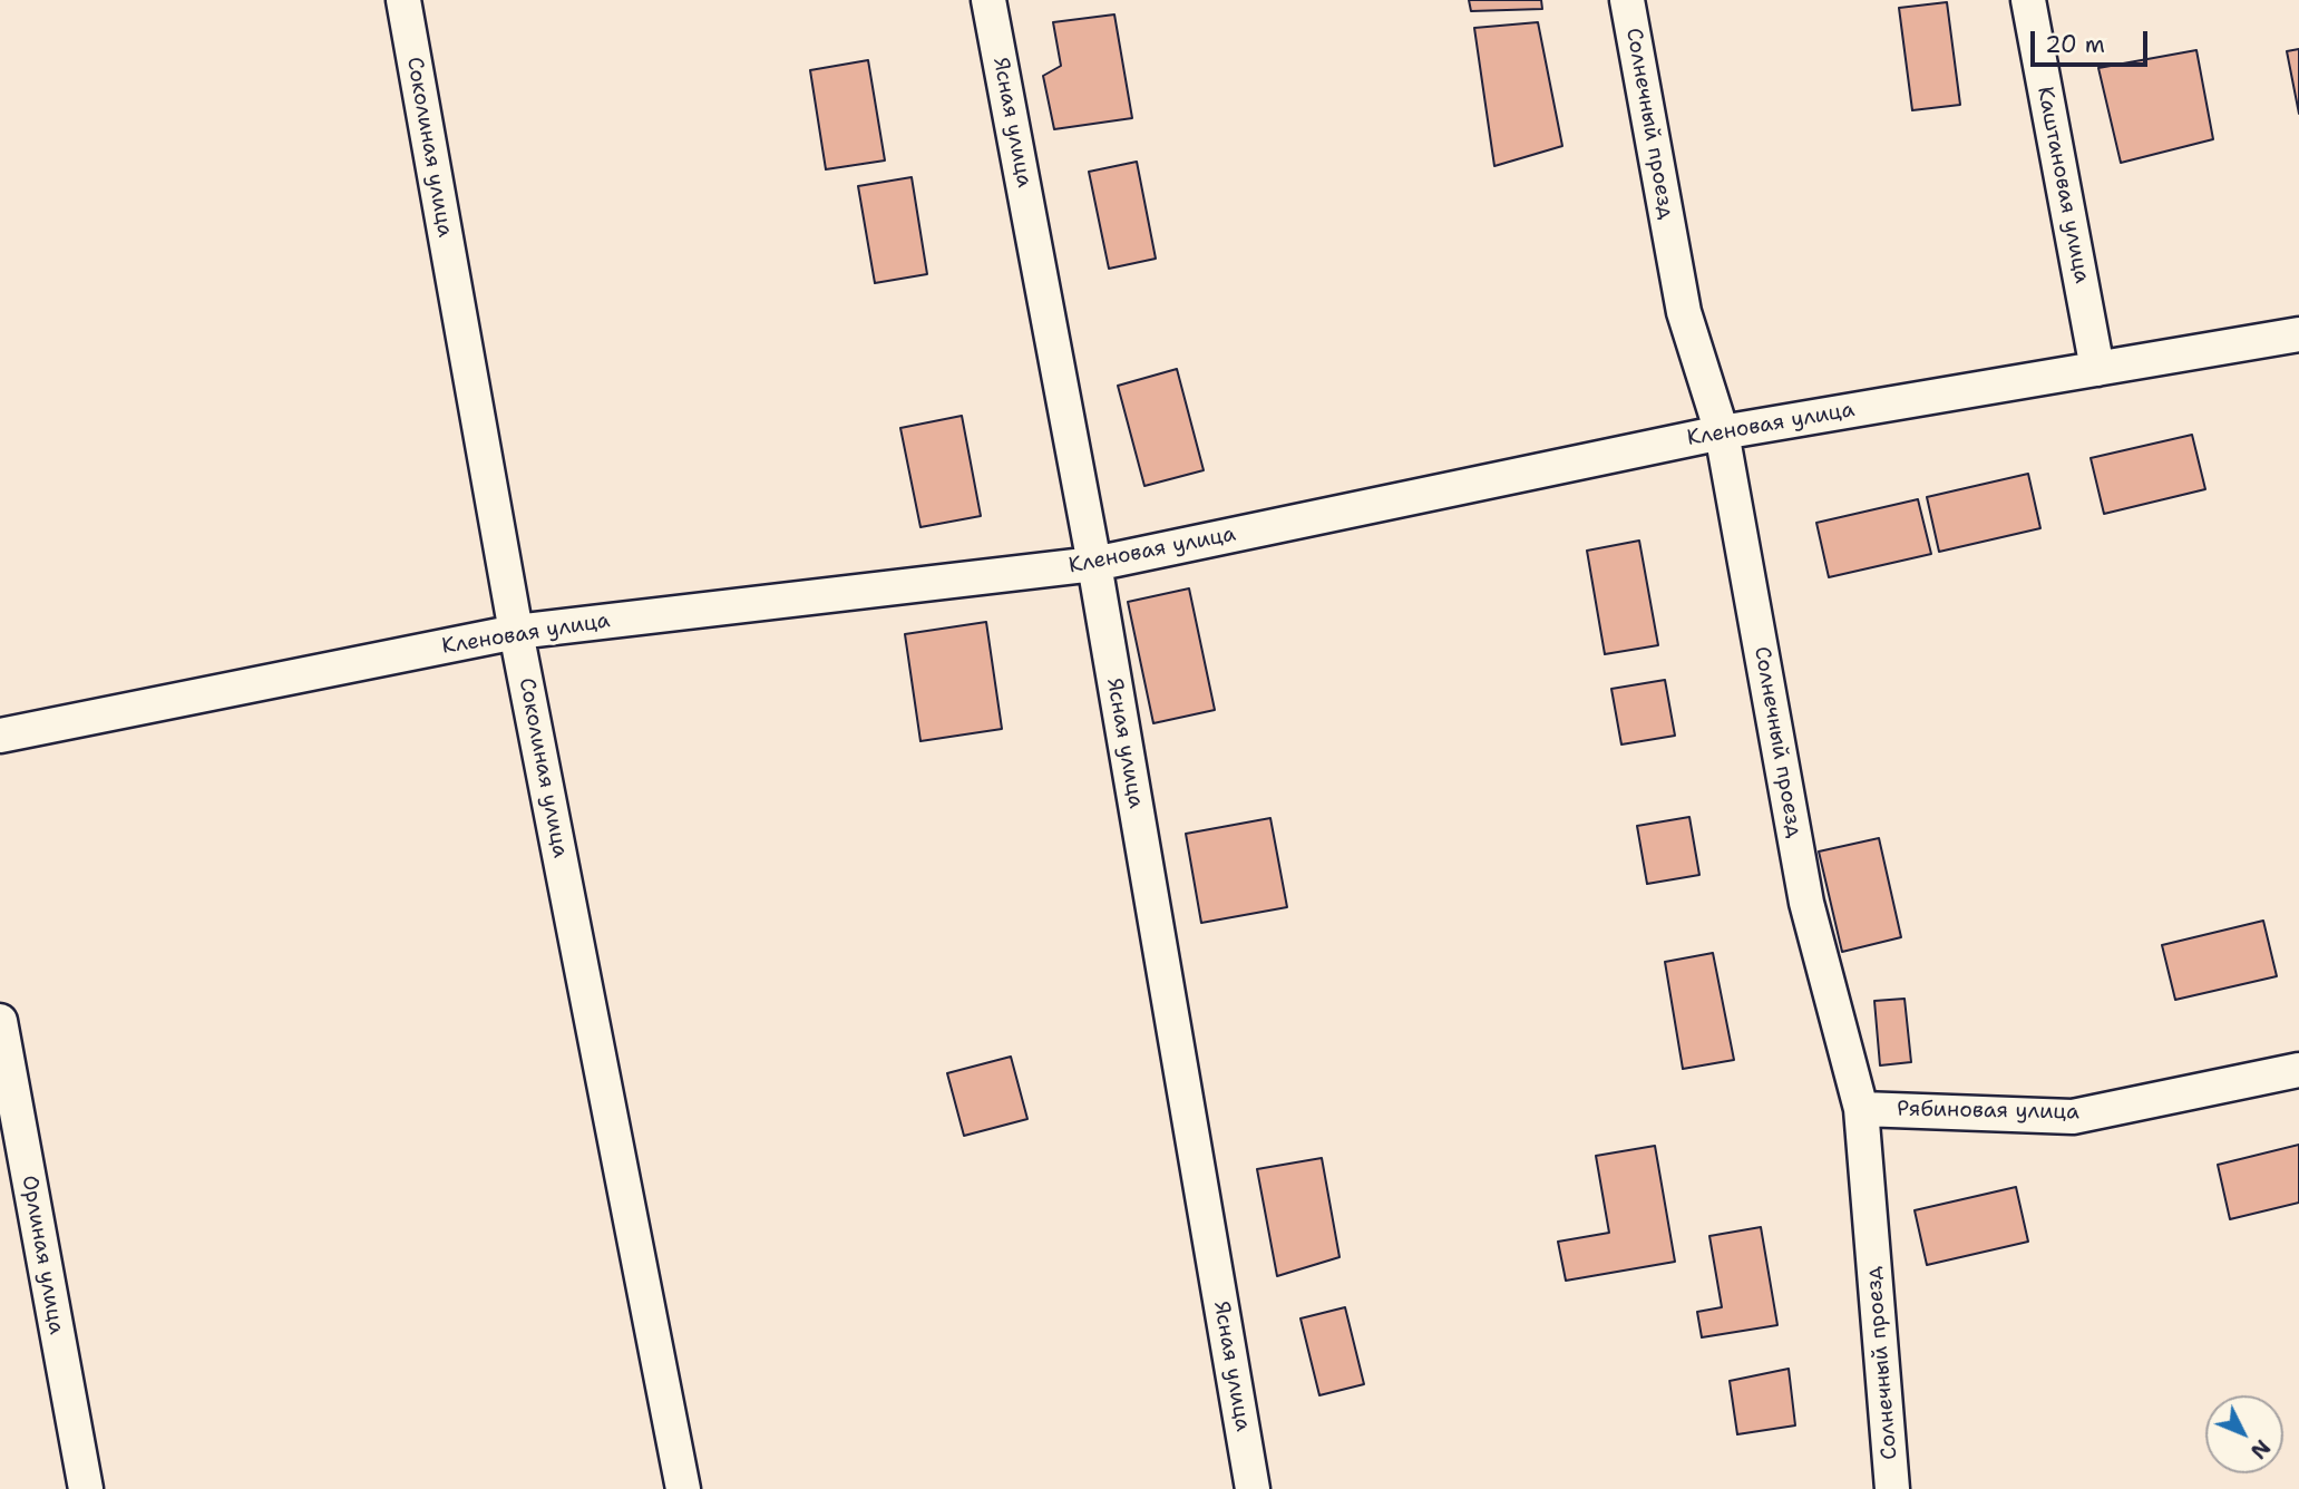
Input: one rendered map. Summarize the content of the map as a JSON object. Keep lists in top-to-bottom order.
{
  "streets": {
    "street": [
      "Ясная улица",
      "Солнечный проезд",
      "Соколиная улица",
      "Каштановая улица",
      "Кленовая улица",
      "Рябиновая улица",
      "Орлиная улица"
    ]
  },
  "crossings": [
    ["Ясная улица", "Кленовая улица"],
    ["Солнечный проезд", "Кленовая улица"],
    ["Солнечный проезд", "Рябиновая улица"],
    ["Соколиная улица", "Кленовая улица"],
    ["Каштановая улица", "Кленовая улица"]
  ],
  "scale_bar": "20 m",
  "north": "bottom right"
}
